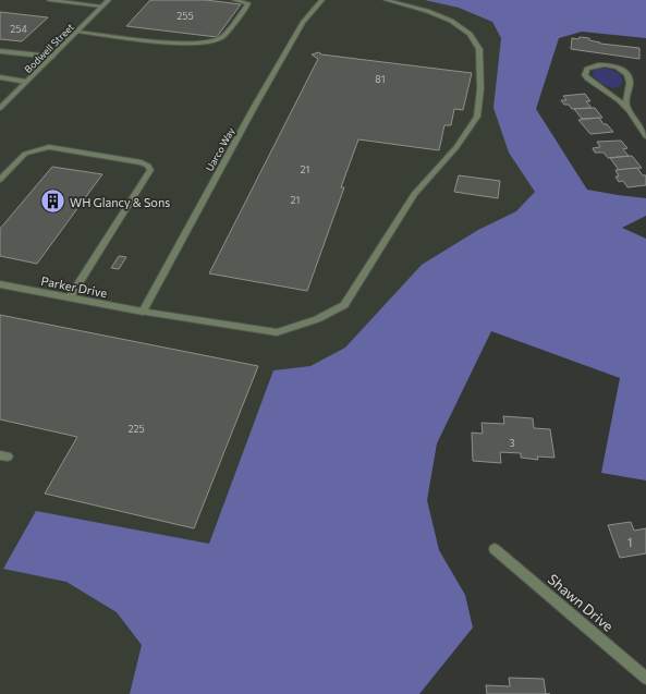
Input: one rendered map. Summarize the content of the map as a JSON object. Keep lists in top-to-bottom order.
{
  "streets": {
    "street": [
      "Bodwell Street",
      "Uarco Way",
      "Parker Drive",
      "Shawn Drive"
    ]
  },
  "crossings": [
    ["Uarco Way", "Parker Drive"]
  ],
  "places": {
    "building": ["WH Glancy & Sons"]
  },
  "house_numbers": [
    "255",
    "254",
    "81",
    "21",
    "21",
    "225",
    "3",
    "1"
  ]
}
